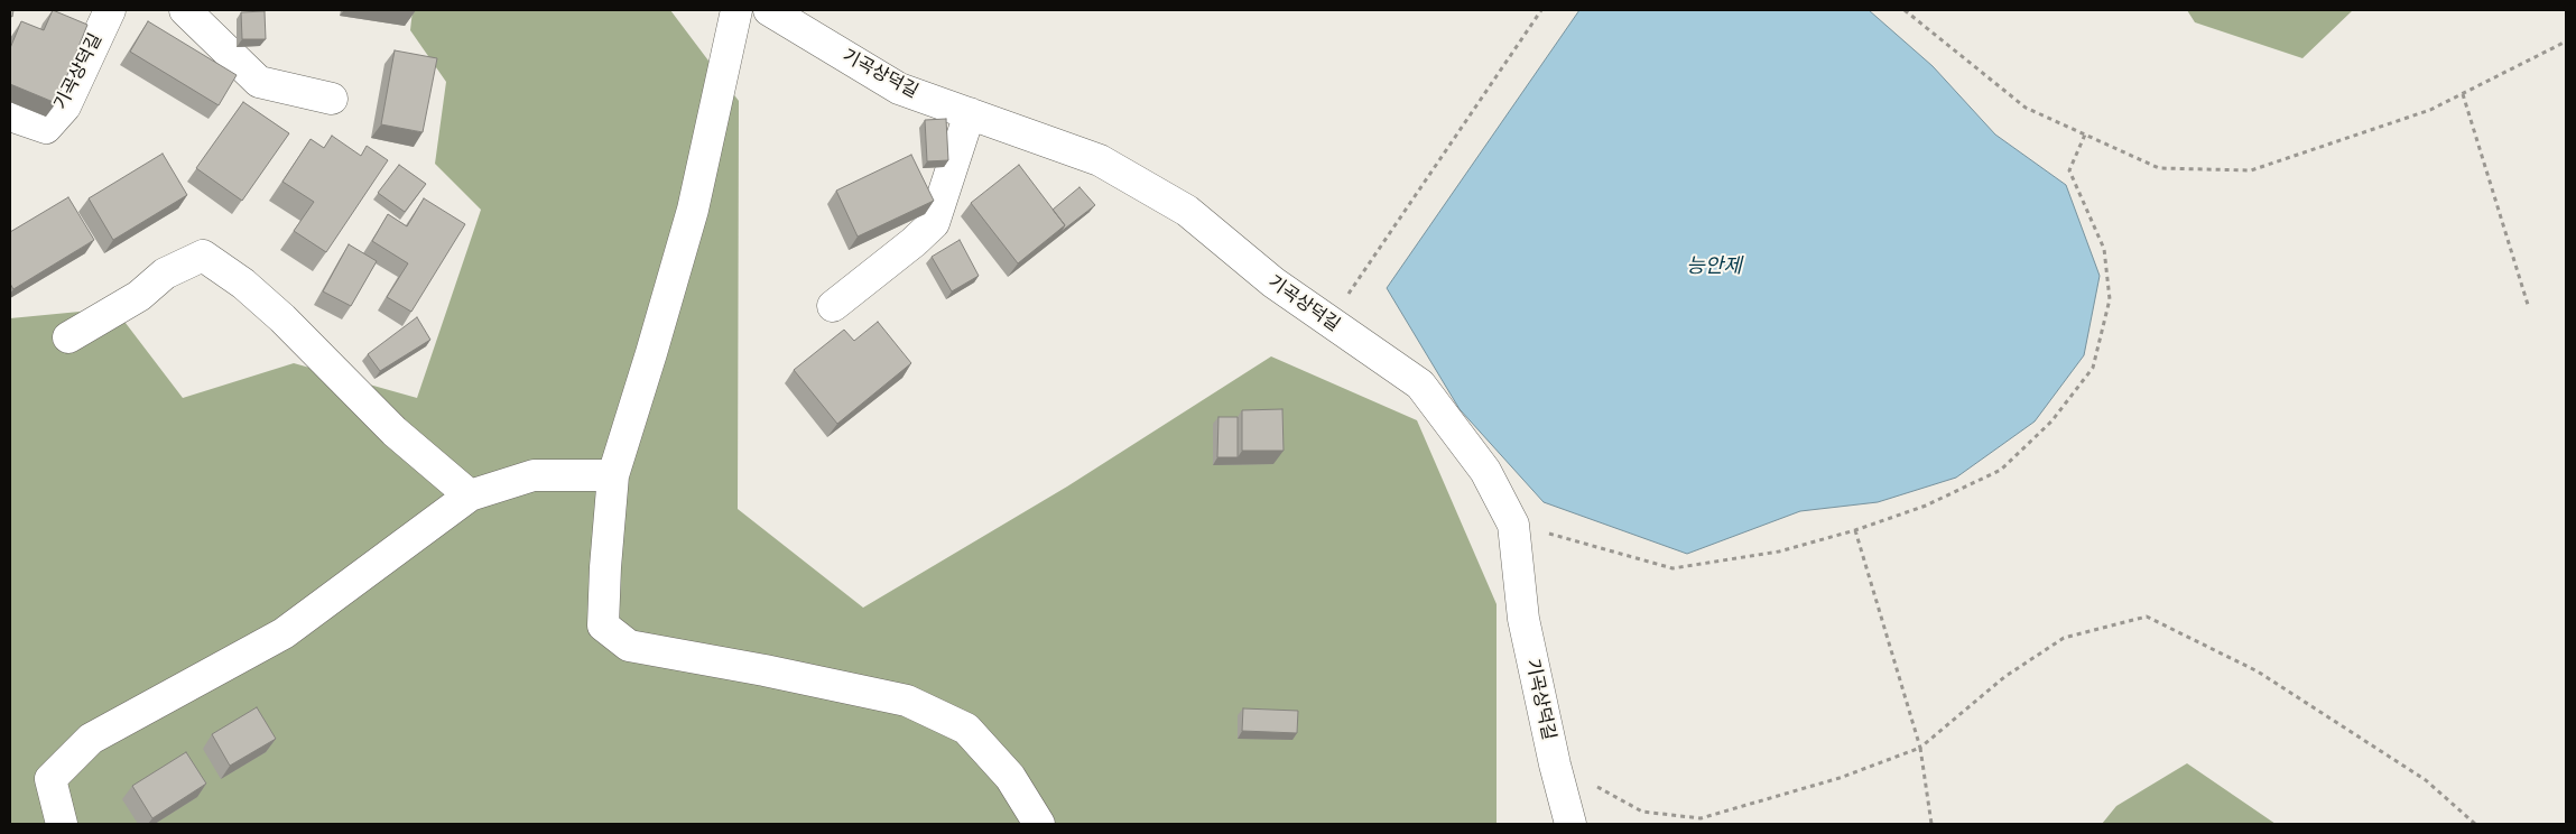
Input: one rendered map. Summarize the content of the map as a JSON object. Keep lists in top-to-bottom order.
{
  "streets": {
    "street": ["기곡상덕길"]
  },
  "water": ["능안제"]
}
